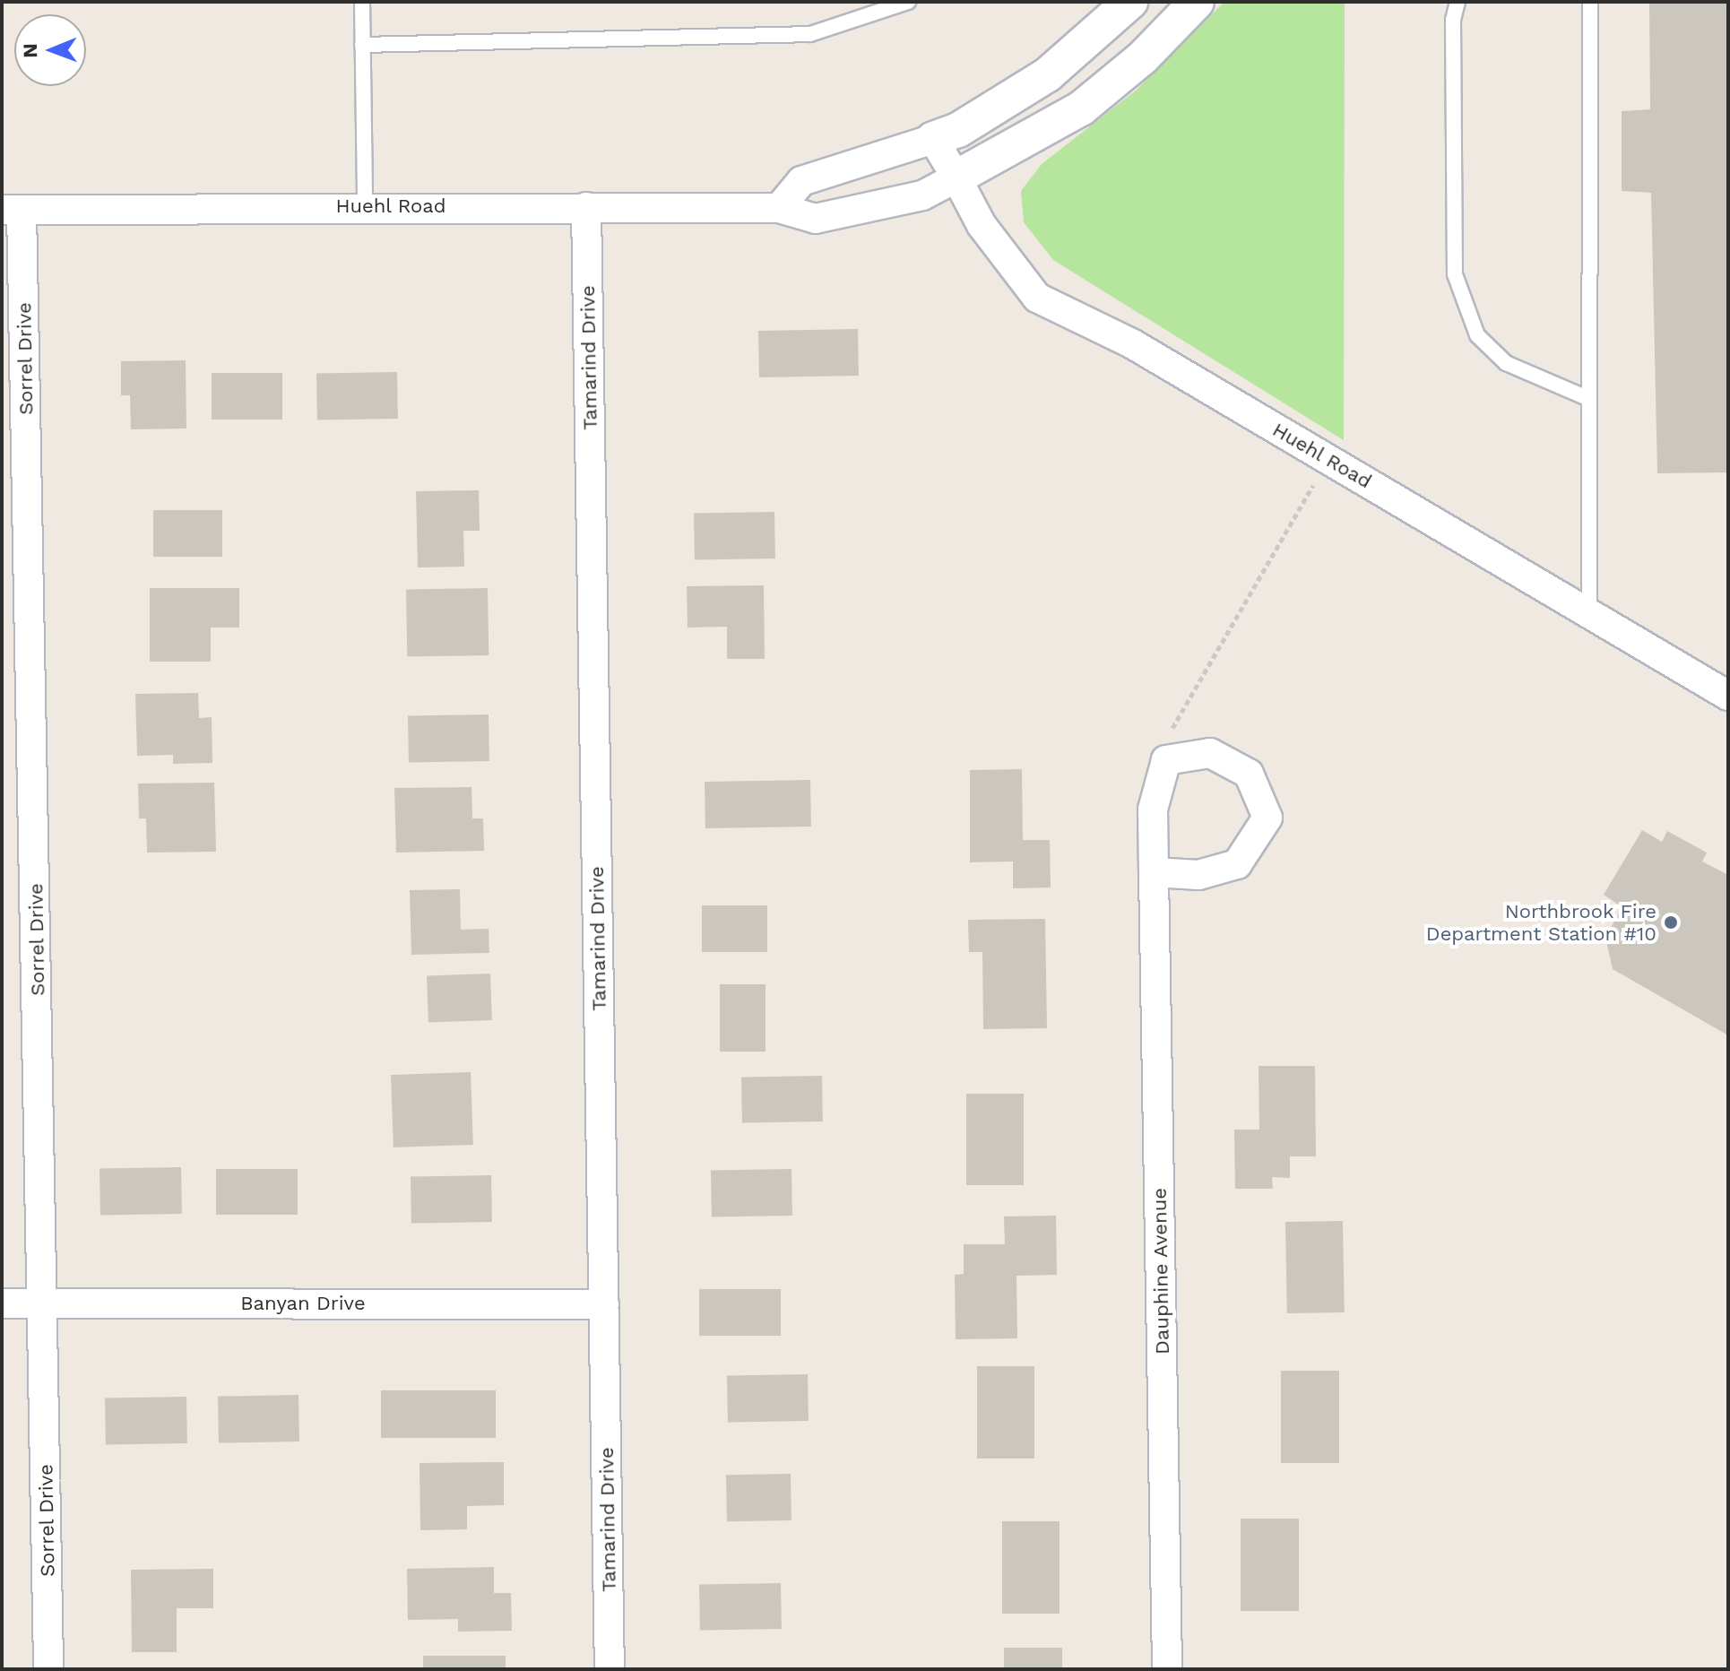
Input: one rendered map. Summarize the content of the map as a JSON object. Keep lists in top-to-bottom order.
{
  "streets": {
    "street": [
      "Huehl Road",
      "Tamarind Drive",
      "Sorrel Drive",
      "Dauphine Avenue",
      "Banyan Drive"
    ]
  },
  "crossings": [
    ["Huehl Road", "Tamarind Drive"],
    ["Huehl Road", "Sorrel Drive"],
    ["Tamarind Drive", "Banyan Drive"],
    ["Sorrel Drive", "Banyan Drive"]
  ],
  "places": ["Northbrook Fire Department Station #10"],
  "north": "left"
}
